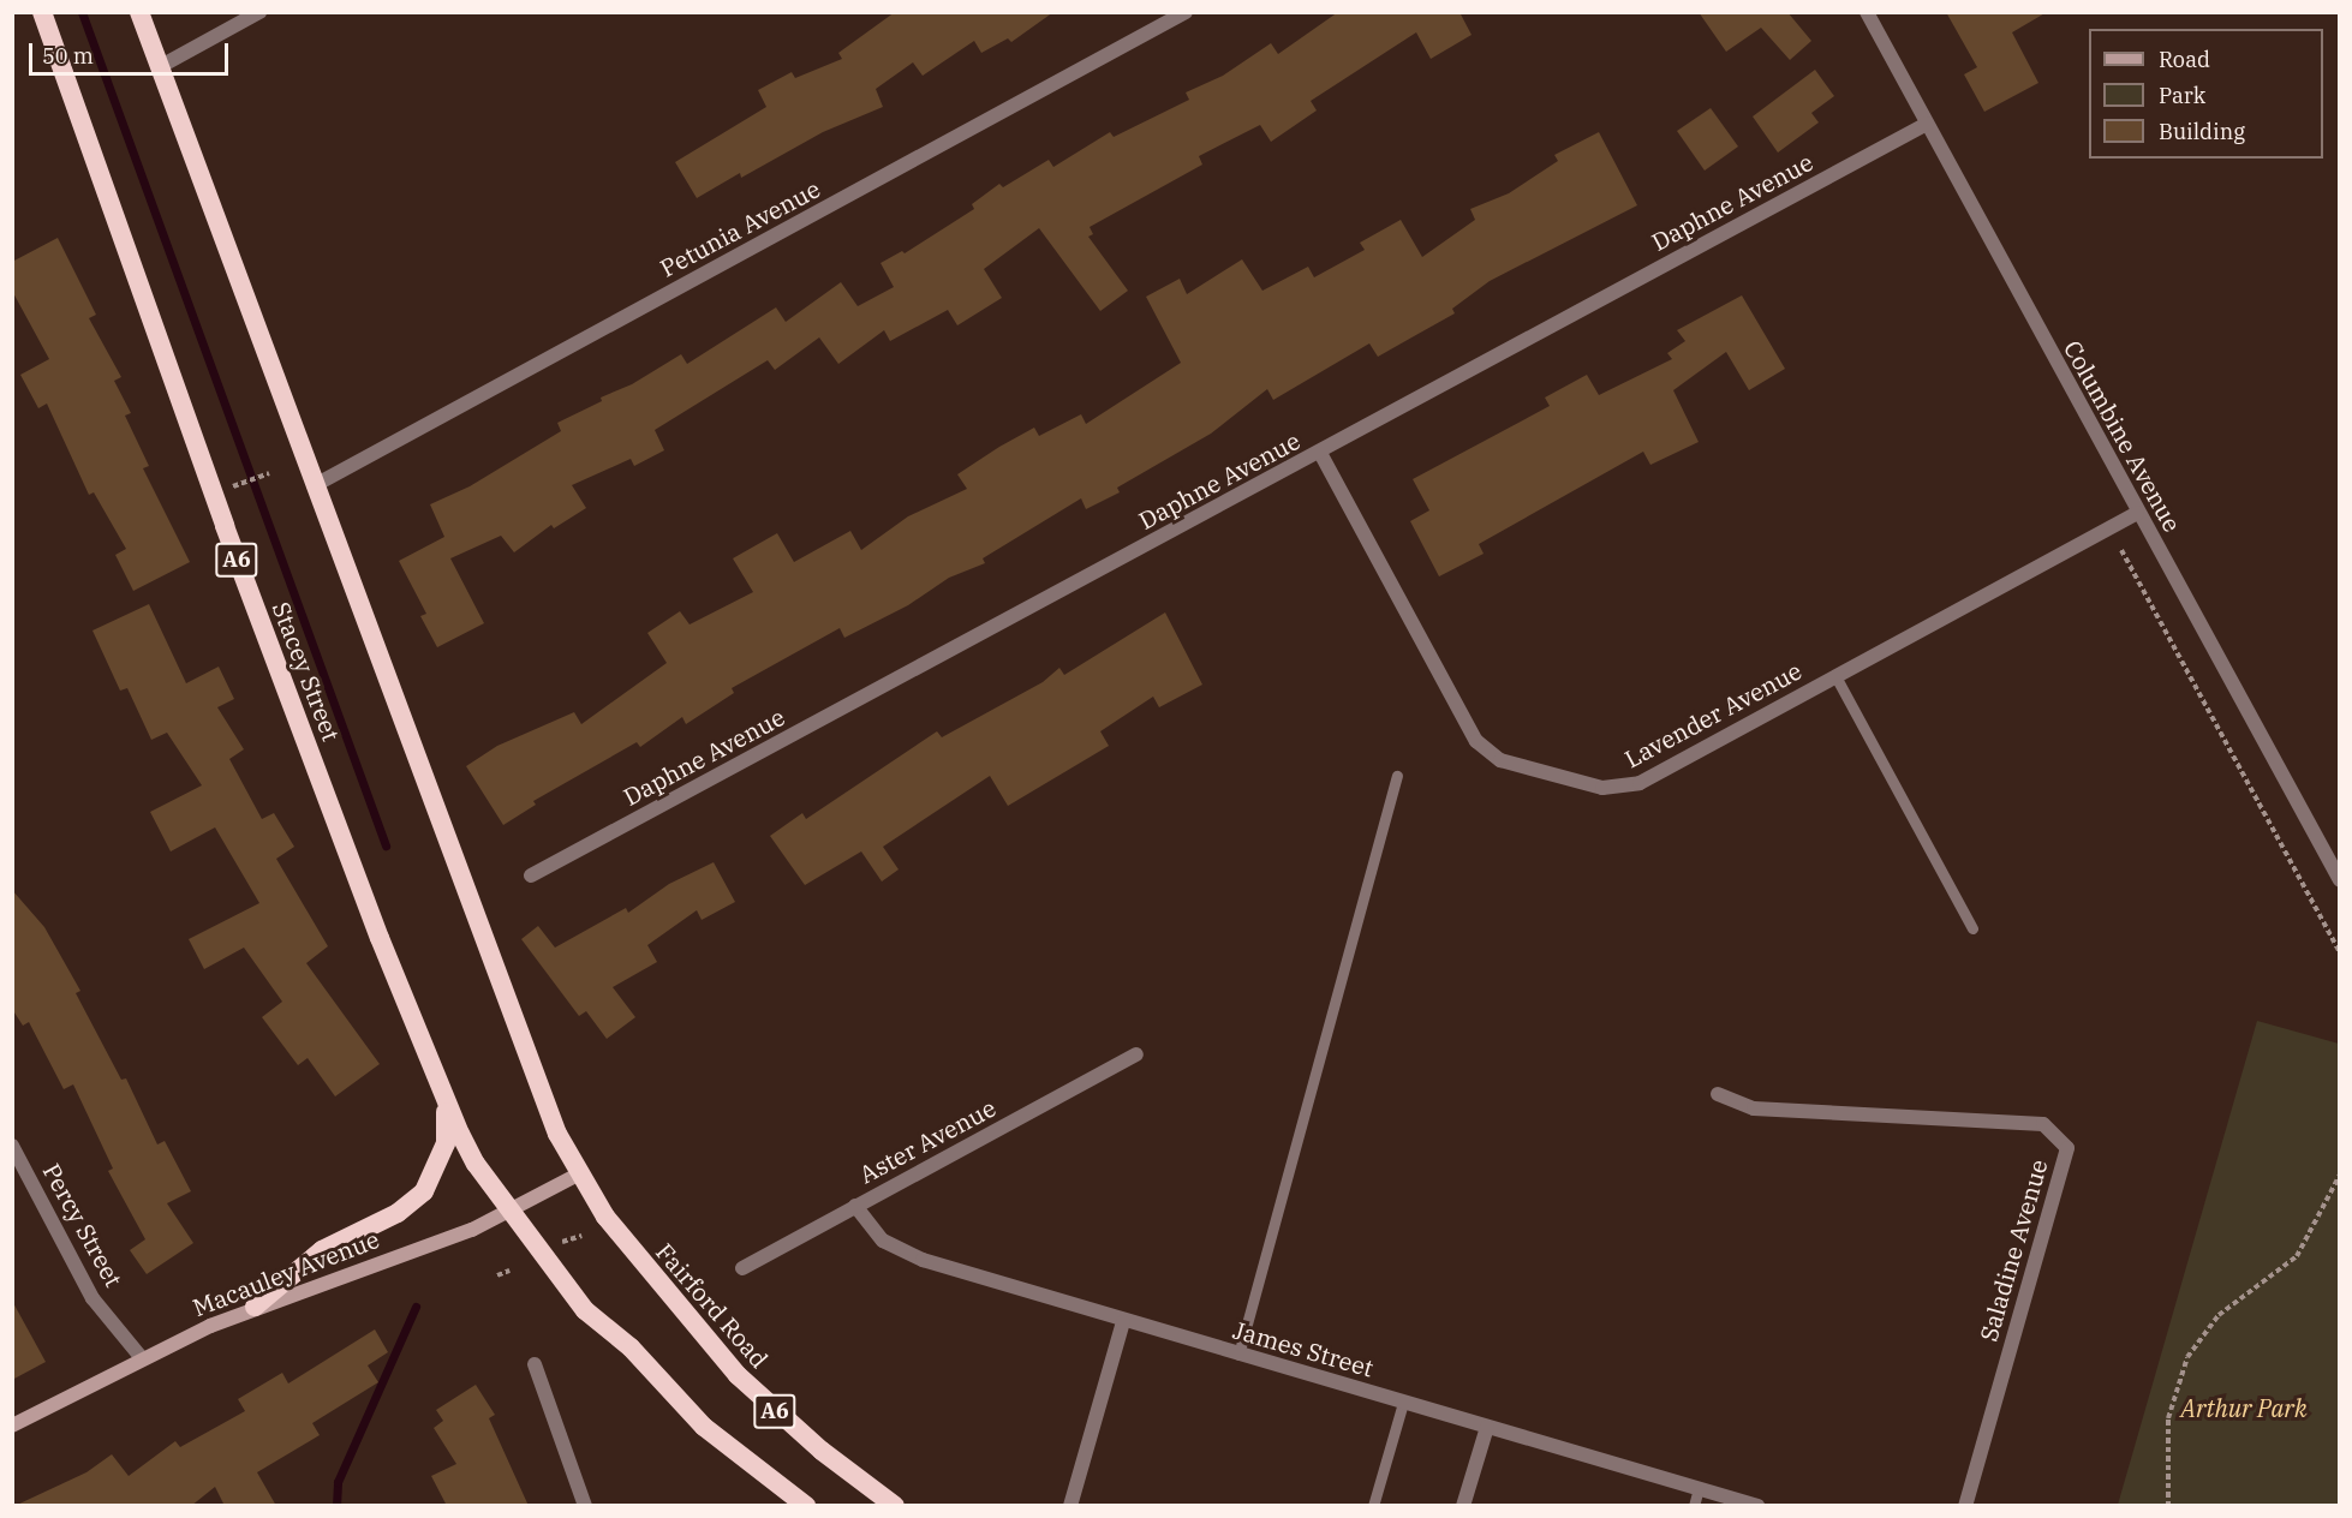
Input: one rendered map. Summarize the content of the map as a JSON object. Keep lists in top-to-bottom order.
{
  "streets": {
    "highway": ["A6", "Stacey Street", "Fairford Road"],
    "main road": ["Macauley Avenue"],
    "street": [
      "Daphne Avenue",
      "Petunia Avenue",
      "Columbine Avenue",
      "Lavender Avenue",
      "Aster Avenue",
      "Percy Street",
      "Saladine Avenue",
      "James Street"
    ]
  },
  "crossings": [
    ["Daphne Avenue", "Columbine Avenue"],
    ["Daphne Avenue", "Lavender Avenue"],
    ["Petunia Avenue", "A6"],
    ["Columbine Avenue", "Lavender Avenue"],
    ["A6", "Stacey Street"],
    ["A6", "Macauley Avenue"],
    ["A6", "Fairford Road"],
    ["Stacey Street", "Macauley Avenue"],
    ["Aster Avenue", "James Street"],
    ["Percy Street", "Macauley Avenue"],
    ["Macauley Avenue", "Fairford Road"]
  ],
  "parks": ["Arthur Park"],
  "legend": ["Road", "Park", "Building"],
  "scale_bar": "50 m"
}
